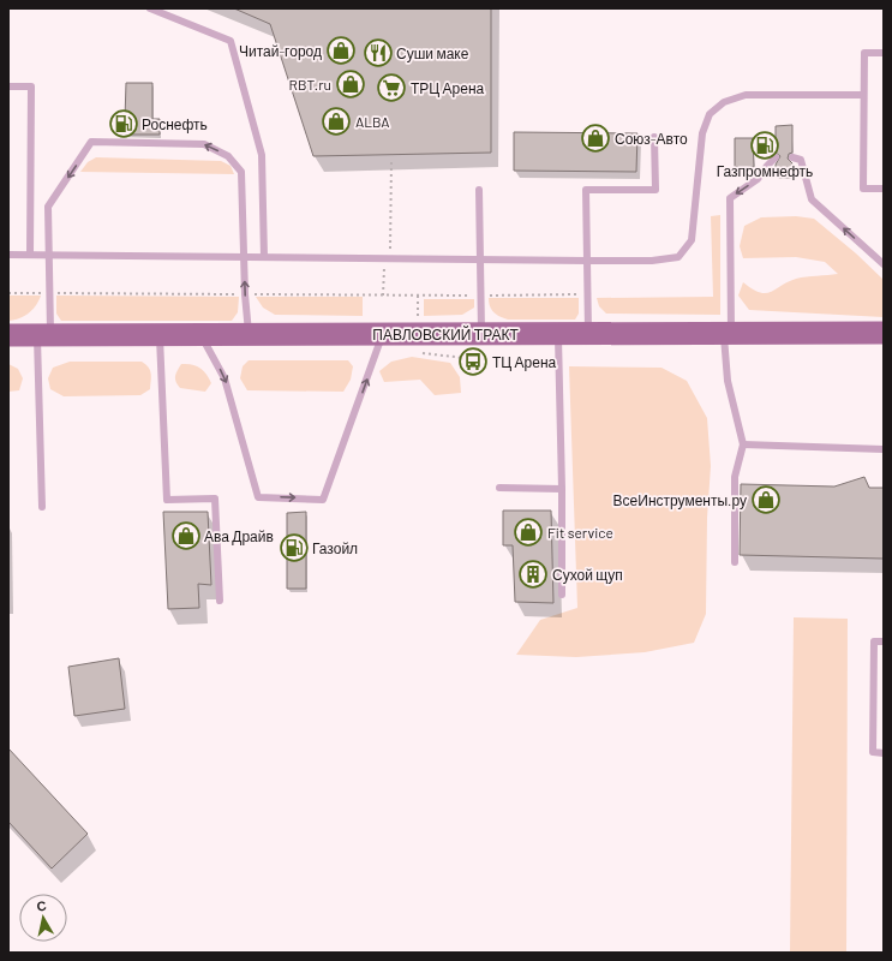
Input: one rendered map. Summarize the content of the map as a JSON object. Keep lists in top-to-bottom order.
{
  "streets": {
    "main road": ["ПАВЛОВСКИЙ ТРАКТ"]
  },
  "places": {
    "shop": [
      "Читай-город",
      "RBT.ru",
      "ALBA",
      "Союз-Авто",
      "ВсеИнструменты.ру",
      "Fit service",
      "Ава Драйв"
    ],
    "restaurant": ["Суши маке"],
    "supermarket": ["ТРЦ Арена"],
    "fuel station": ["Роснефть", "Газпромнефть", "Газойл"],
    "bus stop": ["ТЦ Арена"],
    "building": ["Сухой щуп"]
  },
  "north": "top"
}
